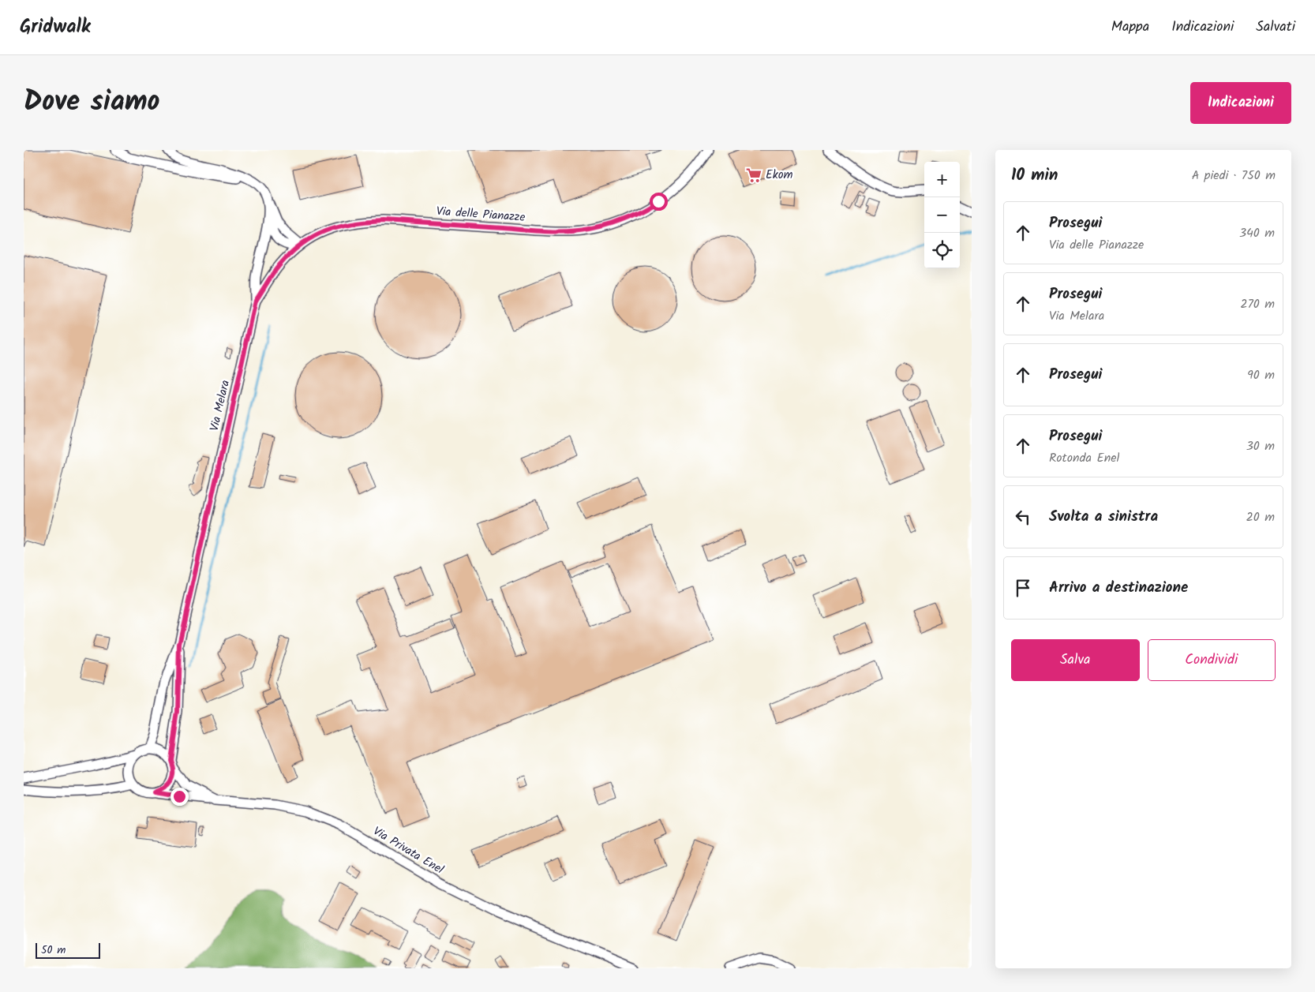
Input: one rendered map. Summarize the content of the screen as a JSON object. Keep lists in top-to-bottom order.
{
  "streets": {
    "street": ["Via delle Pianazze", "Via Melara", "Via Privata Enel"]
  },
  "crossings": [
    ["Via delle Pianazze", "Via Melara"]
  ],
  "places": {
    "supermarket": ["Ekom"]
  },
  "scale_bar": "50 m",
  "page": {
    "header": "Gridwalk",
    "nav": ["Mappa", "Indicazioni", "Salvati"],
    "title": "Dove siamo",
    "buttons": [
      "Indicazioni",
      ["Salva", "Condividi"]
    ],
    "heading": ["10 min", "A piedi · 750 m"],
    "map_buttons": ["+", "−"],
    "list": [
      ["Prosegui", "Via delle Pianazze", "340 m"],
      ["Prosegui", "Via Melara", "270 m"],
      ["Prosegui", "90 m"],
      ["Prosegui", "Rotonda Enel", "30 m"],
      ["Svolta a sinistra", "20 m"],
      "Arrivo a destinazione"
    ],
    "scale": "50 m"
  }
}
